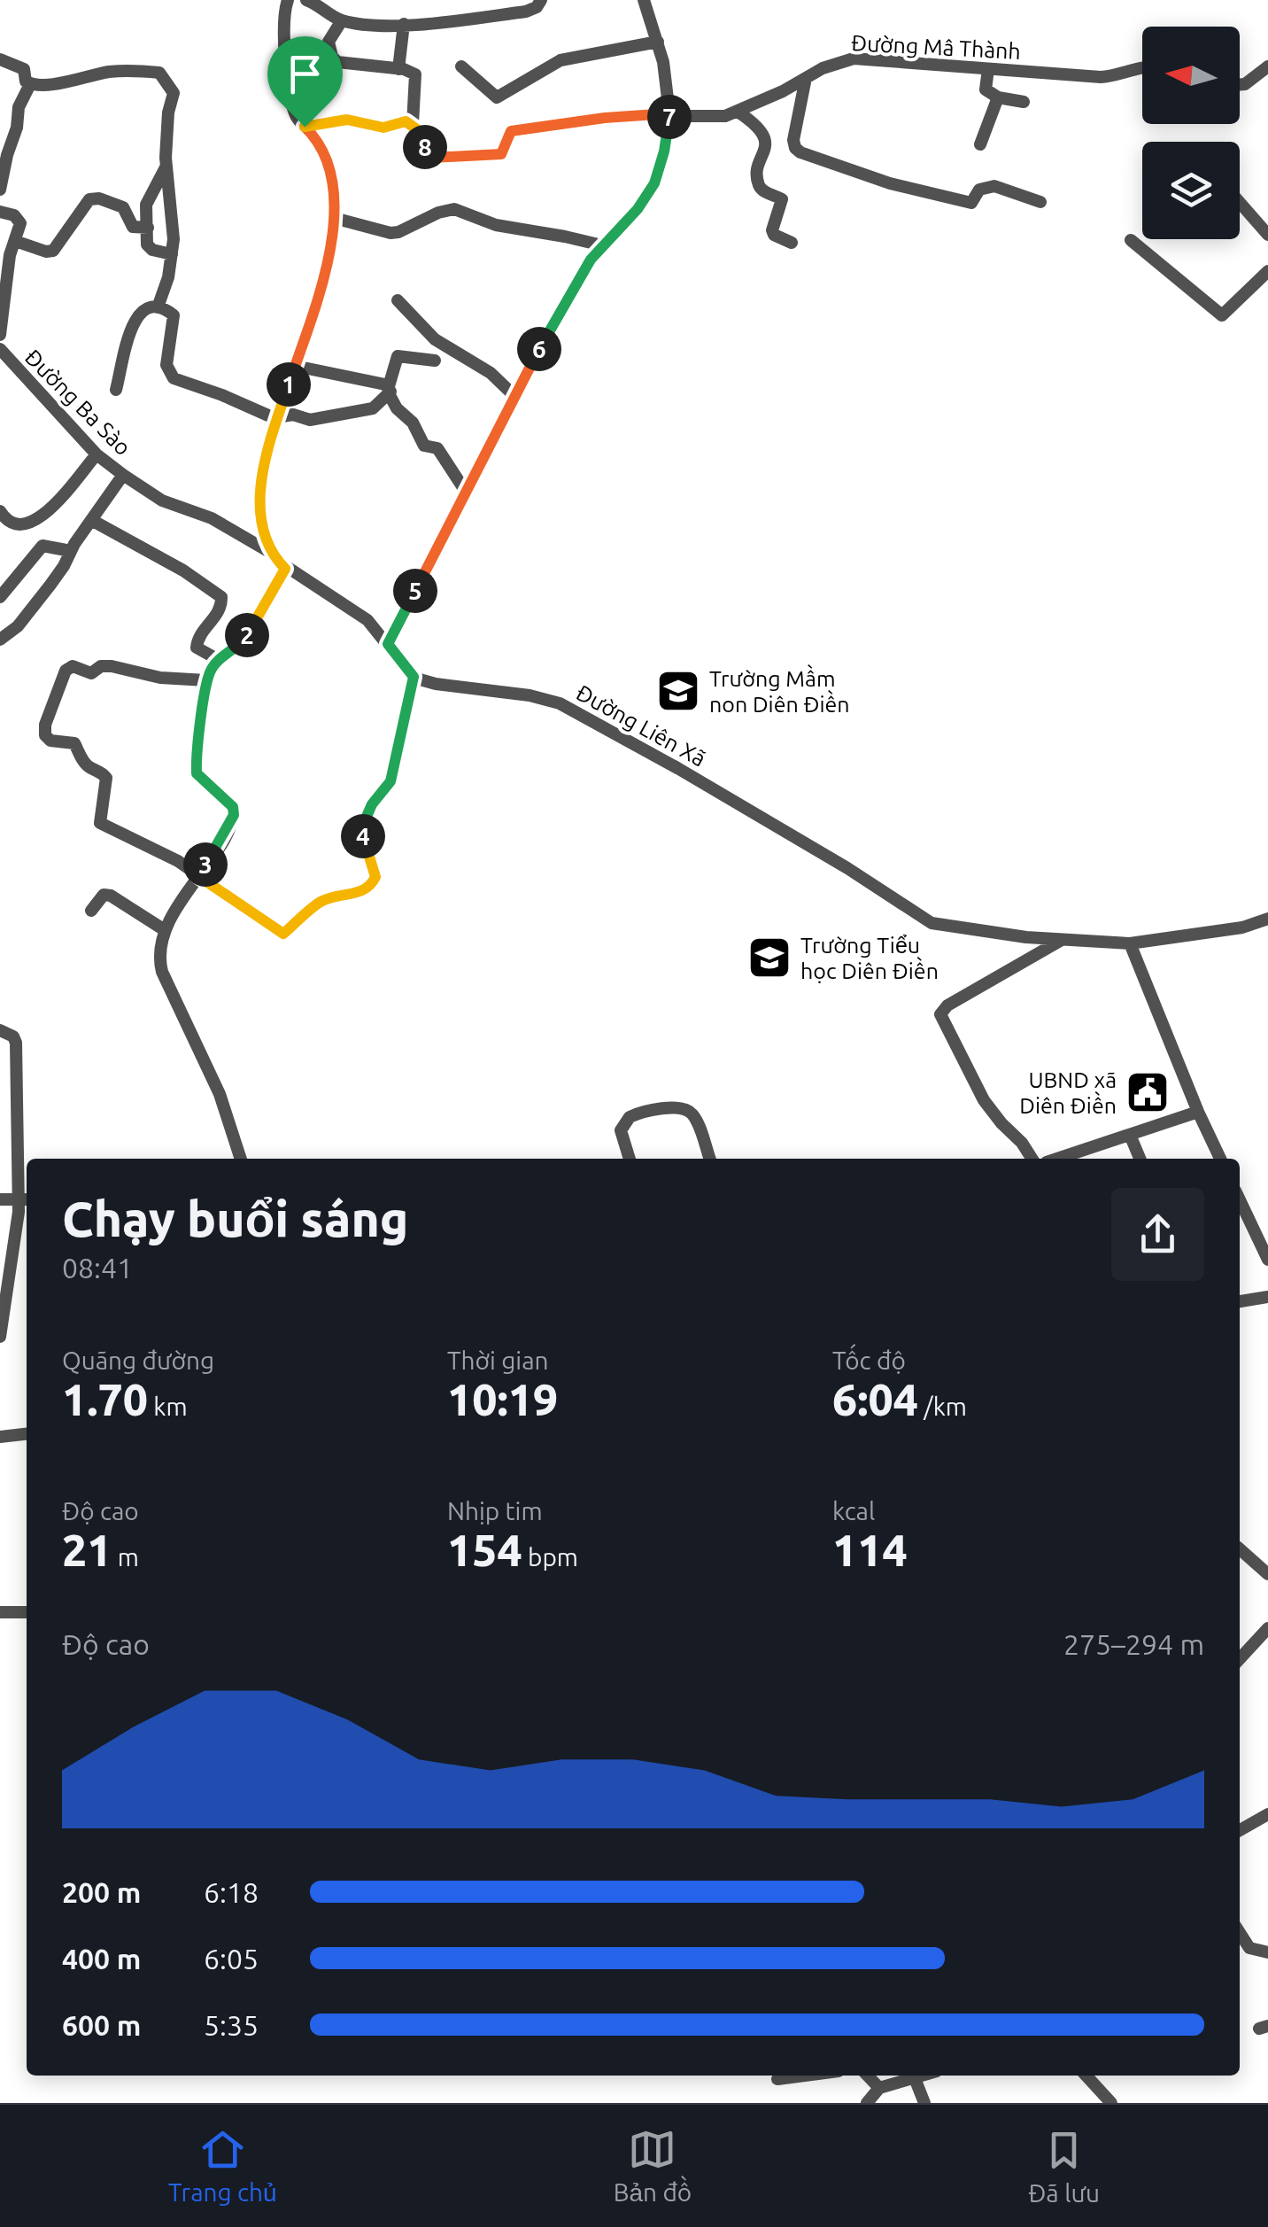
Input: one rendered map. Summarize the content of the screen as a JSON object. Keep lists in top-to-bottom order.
{
  "streets": {
    "street": ["Đường Mâ Thành", "Đường Ba Sào", "Đường Liên Xã"]
  },
  "places": {
    "school or university": ["Trường Mầm non Diên Điền", "Trường Tiểu học Diên Điền"],
    "public building": ["UBND xã Diên Điền"]
  },
  "north": "left",
  "page": {
    "pins": [
      "7",
      "8",
      "6",
      "1",
      "5",
      "2",
      "4",
      "3"
    ],
    "heading": ["Chạy buổi sáng", "08:41"],
    "stats": [
      ["Quãng đường", "1.70 km"],
      ["Thời gian", "10:19"],
      ["Tốc độ", "6:04 /km"],
      ["Độ cao", "21 m"],
      ["Nhịp tim", "154 bpm"],
      ["kcal", "114"]
    ],
    "chart": ["Độ cao", "275–294 m"],
    "list": [
      {
        "name": "200 m",
        "note": "6:18"
      },
      {
        "name": "400 m",
        "note": "6:05"
      },
      {
        "name": "600 m",
        "note": "5:35"
      }
    ],
    "tabs": ["Trang chủ", "Bản đồ", "Đã lưu"]
  }
}
